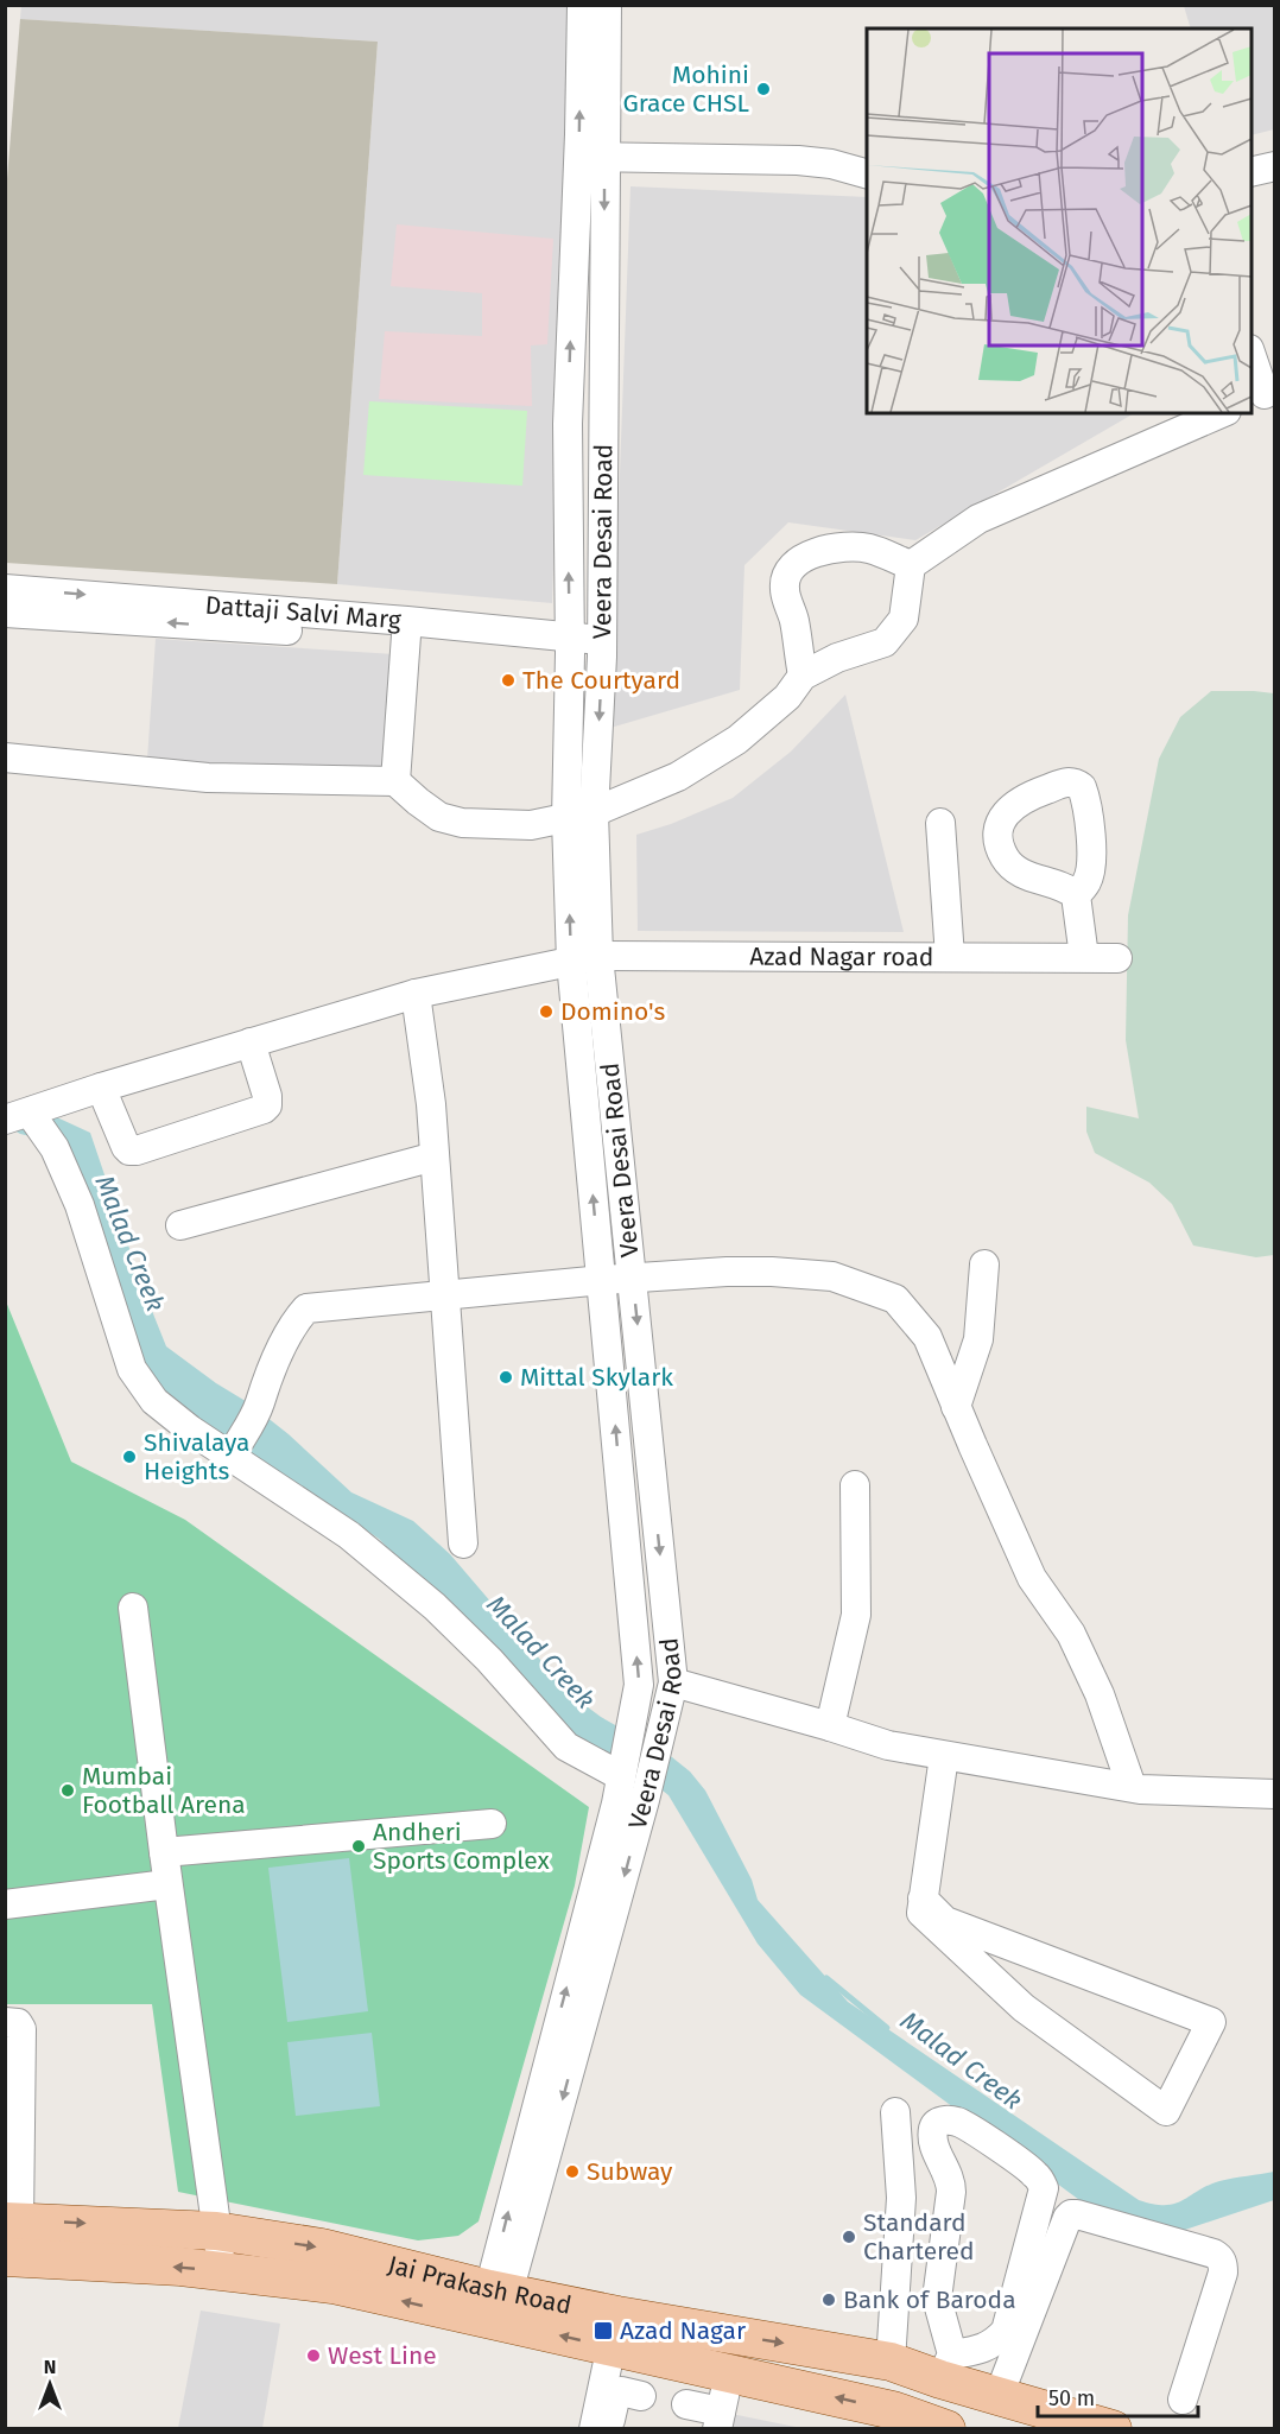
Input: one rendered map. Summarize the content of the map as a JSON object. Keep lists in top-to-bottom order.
{
  "streets": {
    "main road": ["Jai Prakash Road"],
    "street": ["Veera Desai Road", "Dattaji Salvi Marg", "Azad Nagar road"]
  },
  "crossings": [
    ["Veera Desai Road", "Dattaji Salvi Marg"],
    ["Veera Desai Road", "Azad Nagar road"],
    ["Veera Desai Road", "Jai Prakash Road"]
  ],
  "water": ["Malad Creek"],
  "places": {
    "other": [
      "Mohini Grace CHSL",
      "The Courtyard",
      "Domino's",
      "Mittal Skylark",
      "Shivalaya Heights",
      "Mumbai Football Arena",
      "Andheri Sports Complex",
      "Subway",
      "Standard Chartered",
      "Bank of Baroda",
      "West Line"
    ],
    "transit": ["Azad Nagar"]
  },
  "scale_bar": "50 m",
  "north": "top"
}
